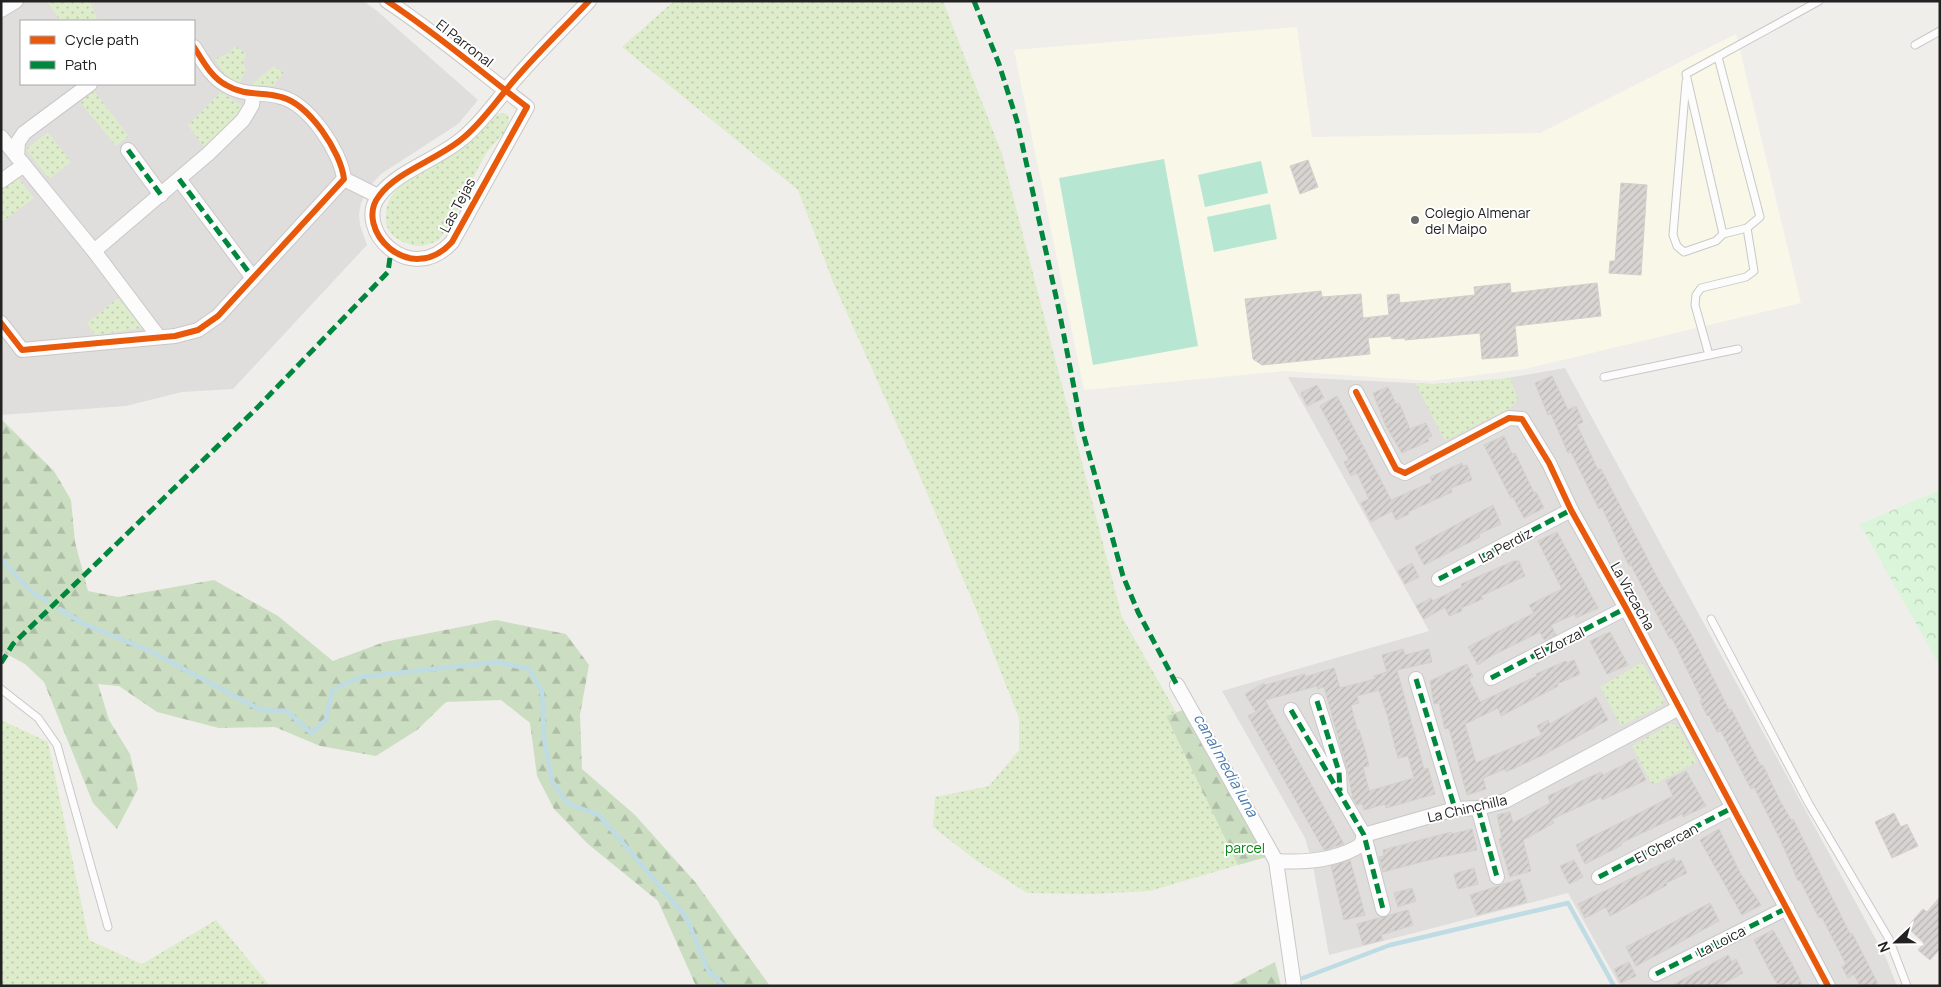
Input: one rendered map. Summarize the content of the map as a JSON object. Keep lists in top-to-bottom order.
{
  "streets": {
    "street": [
      "El Parronal",
      "Las Tejas",
      "La Perdiz",
      "La Vizcacha",
      "El Zorzal",
      "La Chinchilla",
      "El Chercan",
      "La Loica"
    ]
  },
  "crossings": [
    ["El Parronal", "Las Tejas"],
    ["La Perdiz", "La Vizcacha"],
    ["La Vizcacha", "El Zorzal"],
    ["La Vizcacha", "La Chinchilla"],
    ["La Vizcacha", "El Chercan"],
    ["La Vizcacha", "La Loica"]
  ],
  "water": ["canal media luna"],
  "parks": ["parcel"],
  "places": ["Colegio Almenar del Maipo"],
  "legend": ["Cycle path", "Path"],
  "north": "left"
}
